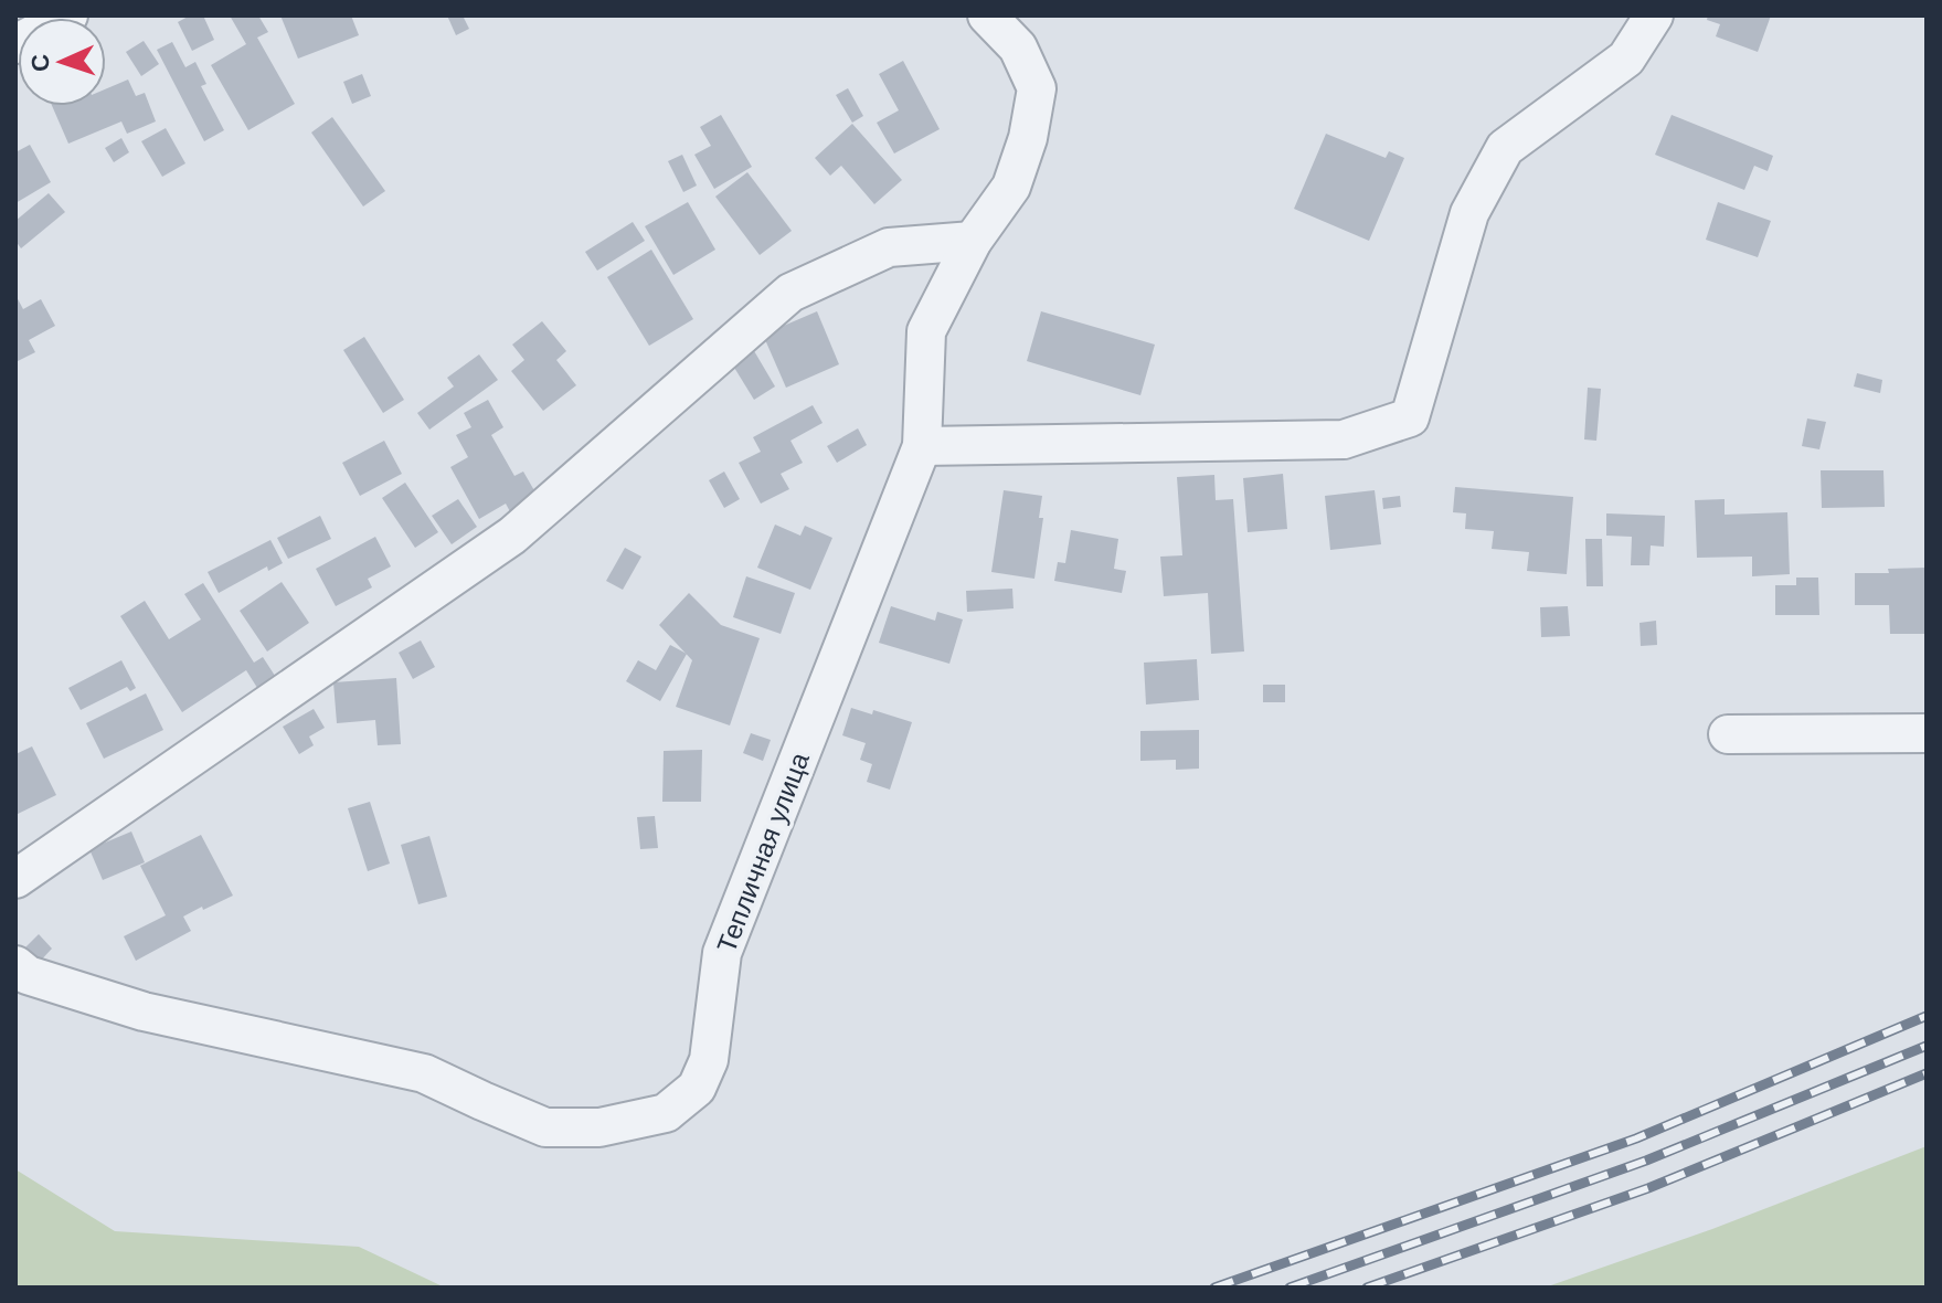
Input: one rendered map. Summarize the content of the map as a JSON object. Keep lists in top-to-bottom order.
{
  "streets": {
    "street": ["Тепличная улица"]
  },
  "north": "left"
}
